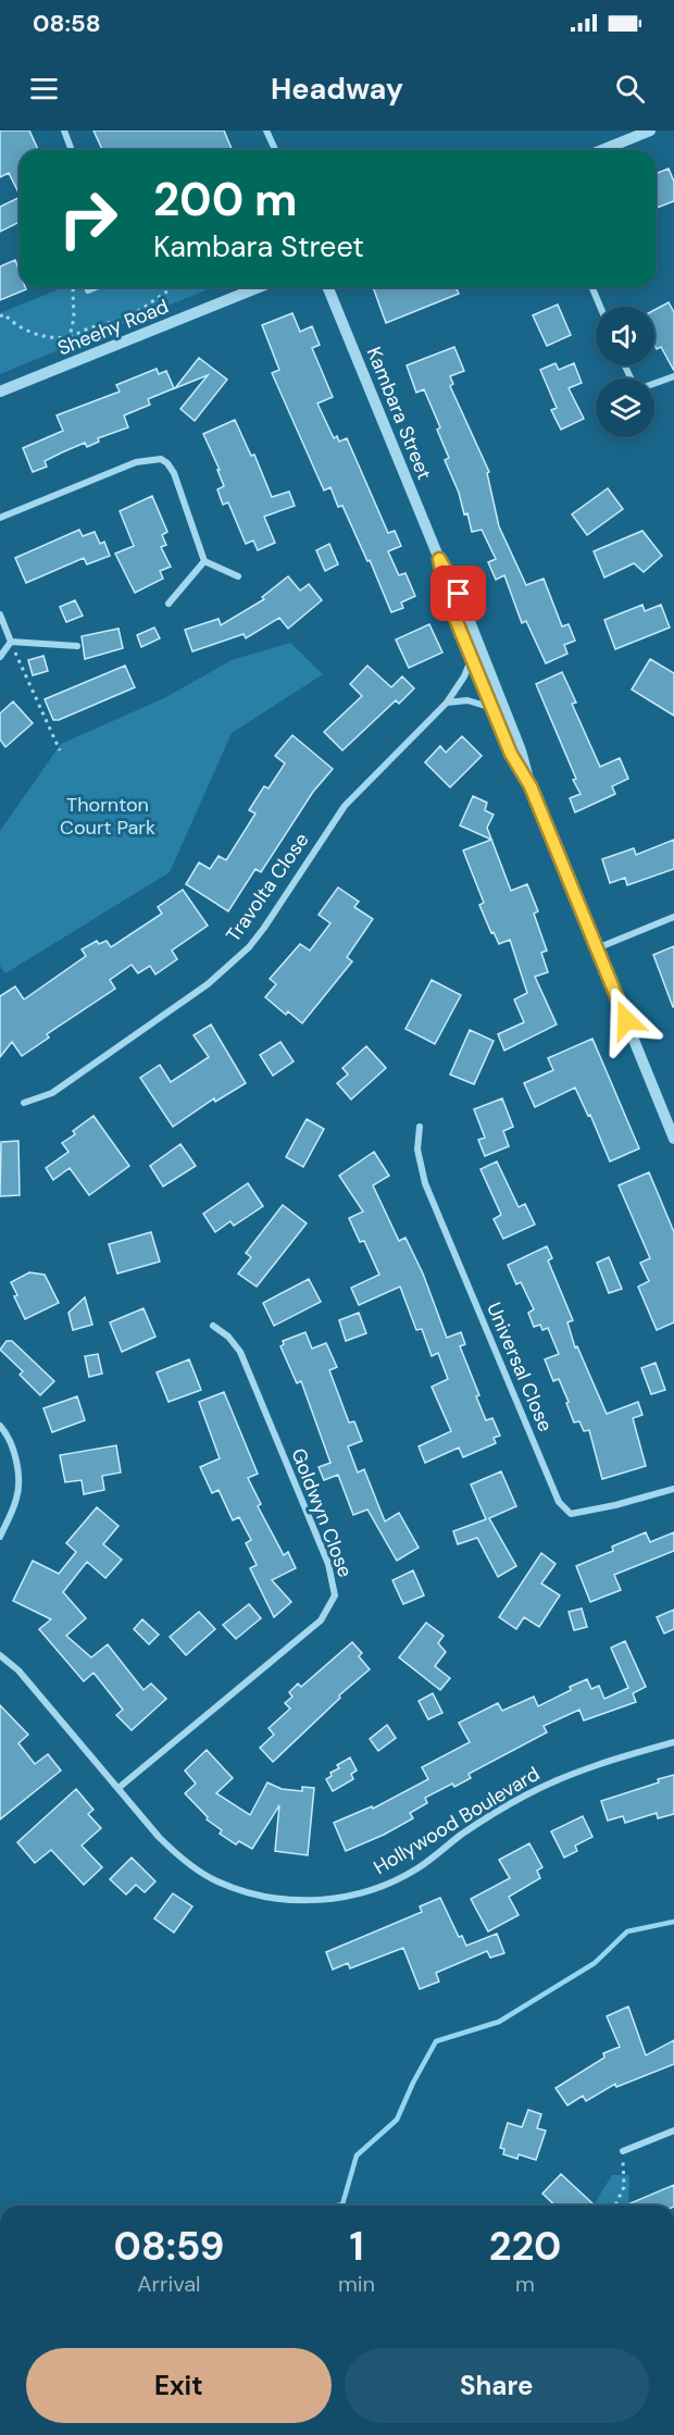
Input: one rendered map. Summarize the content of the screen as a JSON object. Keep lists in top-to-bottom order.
{
  "streets": {
    "street": [
      "Sheehy Road",
      "Kambara Street",
      "Travolta Close",
      "Universal Close",
      "Goldwyn Close",
      "Hollywood Boulevard"
    ]
  },
  "crossings": [
    ["Kambara Street", "Travolta Close"],
    ["Goldwyn Close", "Hollywood Boulevard"]
  ],
  "parks": ["Thornton Court Park"],
  "page": {
    "status": "08:58",
    "header": "Headway",
    "turn": ["200 m", "Kambara Street"],
    "eta": [
      "08:59",
      "Arrival",
      "1",
      "min",
      "220",
      "m"
    ],
    "buttons": ["Exit", "Share"]
  }
}
